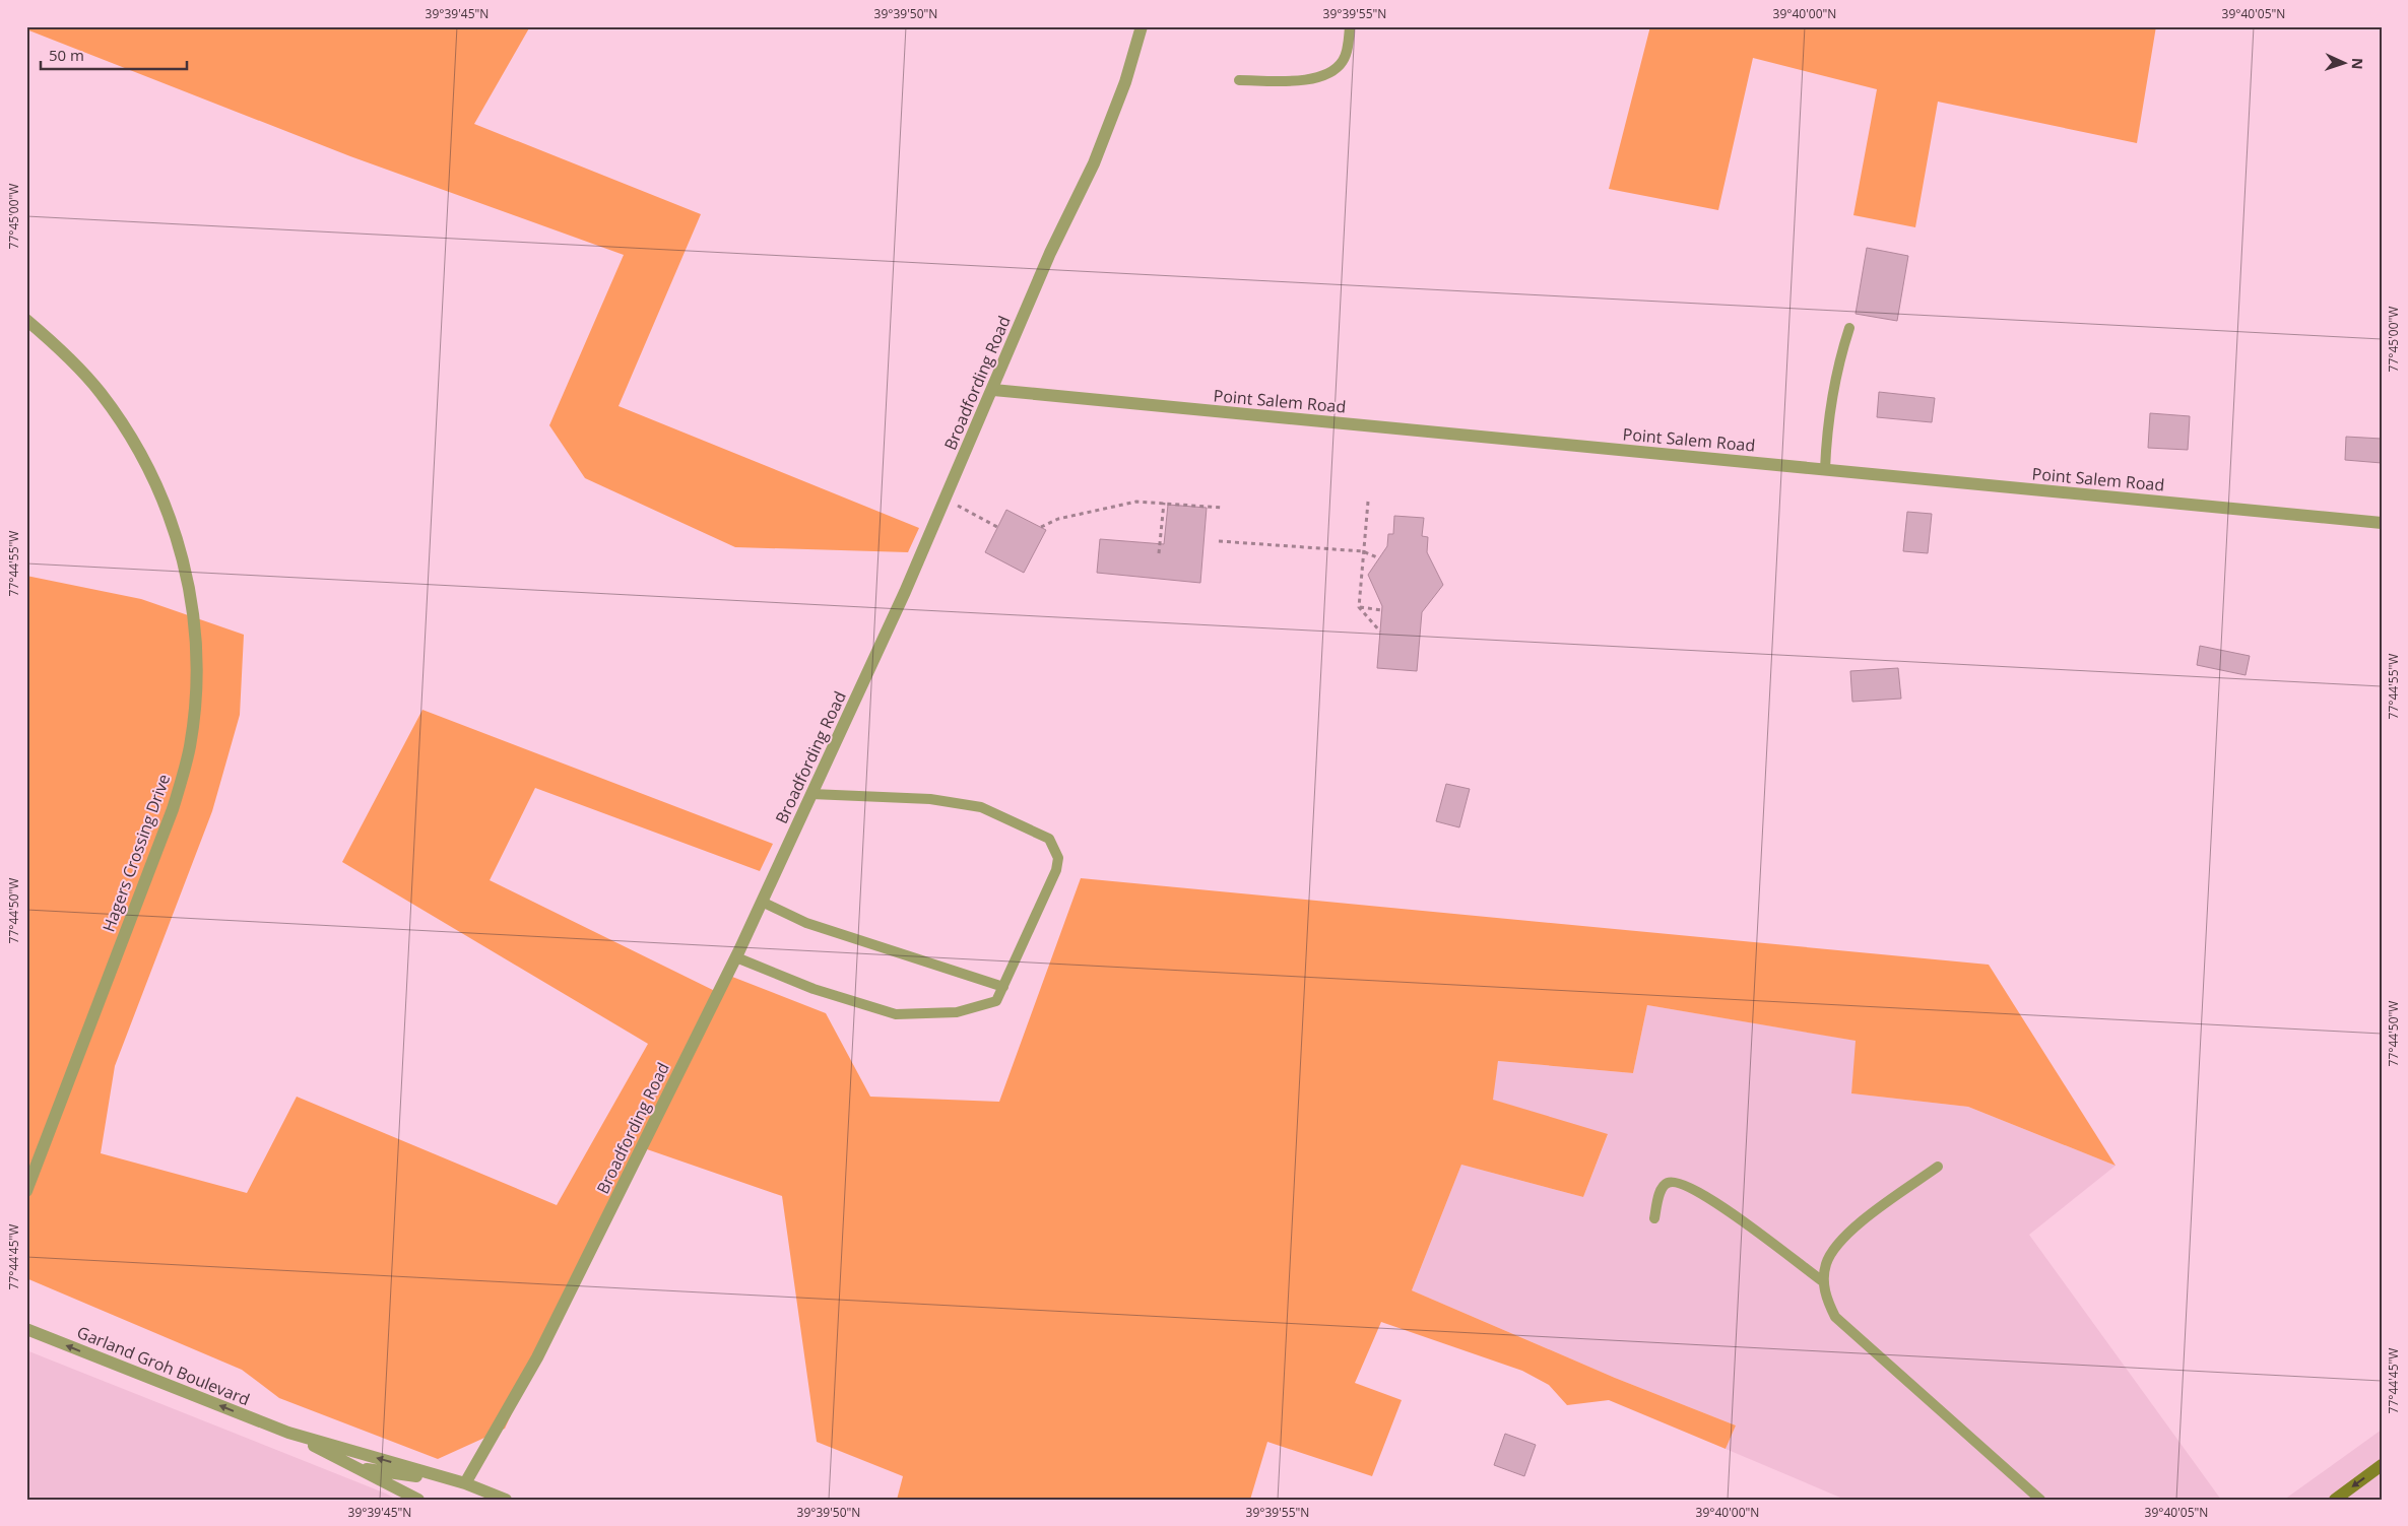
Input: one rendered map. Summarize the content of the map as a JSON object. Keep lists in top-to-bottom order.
{
  "streets": {
    "street": [
      "Broadfording Road",
      "Point Salem Road",
      "Hagers Crossing Drive",
      "Garland Groh Boulevard"
    ]
  },
  "crossings": [
    ["Broadfording Road", "Point Salem Road"],
    ["Broadfording Road", "Garland Groh Boulevard"]
  ],
  "scale_bar": "50 m",
  "north": "right",
  "coordinates": [
    "39°39'45\"N",
    "39°39'50\"N",
    "39°39'55\"N",
    "39°40'00\"N",
    "39°40'05\"N",
    "77°45'00\"W",
    "77°44'55\"W",
    "77°44'50\"W",
    "77°44'45\"W"
  ]
}
